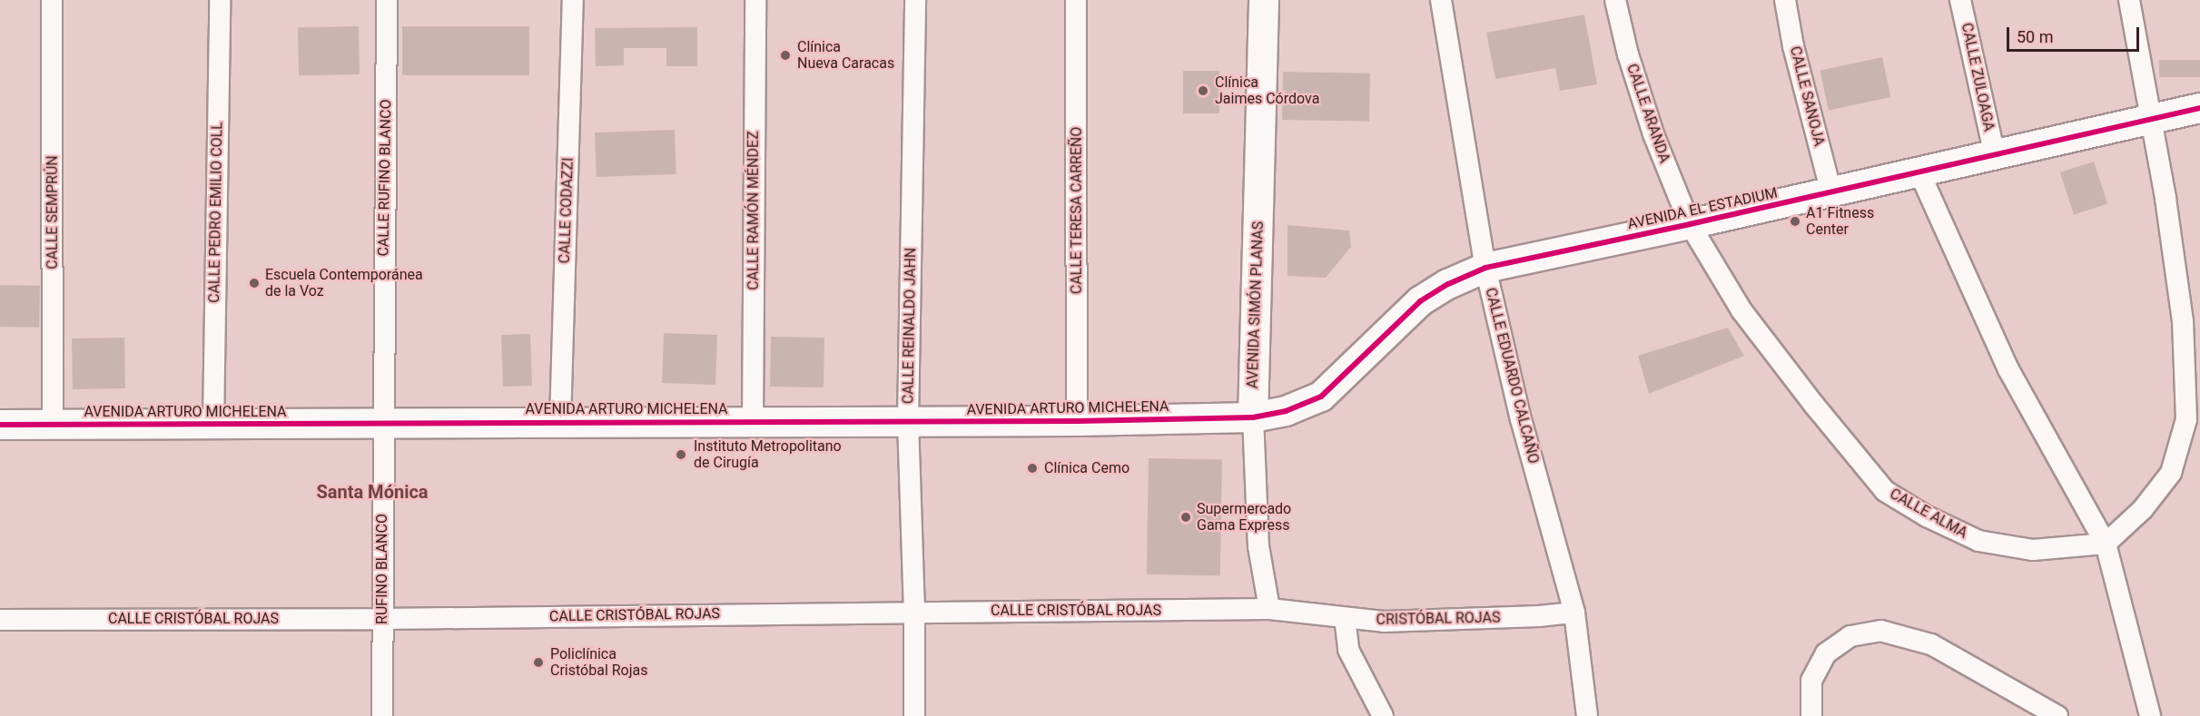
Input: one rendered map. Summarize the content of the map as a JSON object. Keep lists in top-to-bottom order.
{
  "streets": {
    "street": [
      "CALLE ZULOAGA",
      "CALLE SANOJA",
      "CALLE ARANDA",
      "CALLE RUFINO BLANCO",
      "AVENIDA EL ESTADIUM",
      "CALLE CODAZZI",
      "CALLE RAMÓN MÉNDEZ",
      "CALLE TERESA CARREÑO",
      "CALLE SEMPRÚN",
      "CALLE PEDRO EMILIO COLL",
      "AVENIDA SIMÓN PLANAS",
      "CALLE REINALDO JAHN",
      "CALLE EDUARDO CALCAÑO",
      "AVENIDA ARTURO MICHELENA",
      "CALLE ALMA",
      "RUFINO BLANCO",
      "CALLE CRISTÓBAL ROJAS",
      "CRISTÓBAL ROJAS"
    ]
  },
  "crossings": [
    ["CALLE ZULOAGA", "AVENIDA EL ESTADIUM"],
    ["CALLE SANOJA", "AVENIDA EL ESTADIUM"],
    ["CALLE ARANDA", "AVENIDA EL ESTADIUM"],
    ["CALLE ARANDA", "CALLE ALMA"],
    ["CALLE RUFINO BLANCO", "AVENIDA ARTURO MICHELENA"],
    ["CALLE RUFINO BLANCO", "RUFINO BLANCO"],
    ["AVENIDA EL ESTADIUM", "AVENIDA SIMÓN PLANAS"],
    ["AVENIDA EL ESTADIUM", "CALLE EDUARDO CALCAÑO"],
    ["AVENIDA EL ESTADIUM", "AVENIDA ARTURO MICHELENA"],
    ["AVENIDA EL ESTADIUM", "CALLE ALMA"],
    ["CALLE CODAZZI", "AVENIDA ARTURO MICHELENA"],
    ["CALLE RAMÓN MÉNDEZ", "AVENIDA ARTURO MICHELENA"],
    ["CALLE TERESA CARREÑO", "AVENIDA ARTURO MICHELENA"],
    ["CALLE SEMPRÚN", "AVENIDA ARTURO MICHELENA"],
    ["CALLE PEDRO EMILIO COLL", "AVENIDA ARTURO MICHELENA"],
    ["AVENIDA SIMÓN PLANAS", "AVENIDA ARTURO MICHELENA"],
    ["AVENIDA SIMÓN PLANAS", "CALLE CRISTÓBAL ROJAS"],
    ["AVENIDA SIMÓN PLANAS", "CRISTÓBAL ROJAS"],
    ["CALLE REINALDO JAHN", "AVENIDA ARTURO MICHELENA"],
    ["CALLE REINALDO JAHN", "CALLE CRISTÓBAL ROJAS"],
    ["CALLE EDUARDO CALCAÑO", "CRISTÓBAL ROJAS"],
    ["AVENIDA ARTURO MICHELENA", "RUFINO BLANCO"],
    ["RUFINO BLANCO", "CALLE CRISTÓBAL ROJAS"],
    ["CALLE CRISTÓBAL ROJAS", "CRISTÓBAL ROJAS"]
  ],
  "districts": ["Santa Mónica"],
  "places": [
    "Clínica Nueva Caracas",
    "Clínica Jaimes Córdova",
    "A1 Fitness Center",
    "Escuela Contemporánea de la Voz",
    "Instituto Metropolitano de Cirugía",
    "Clínica Cemo",
    "Supermercado Gama Express",
    "Policlínica Cristóbal Rojas"
  ],
  "scale_bar": "50 m"
}
